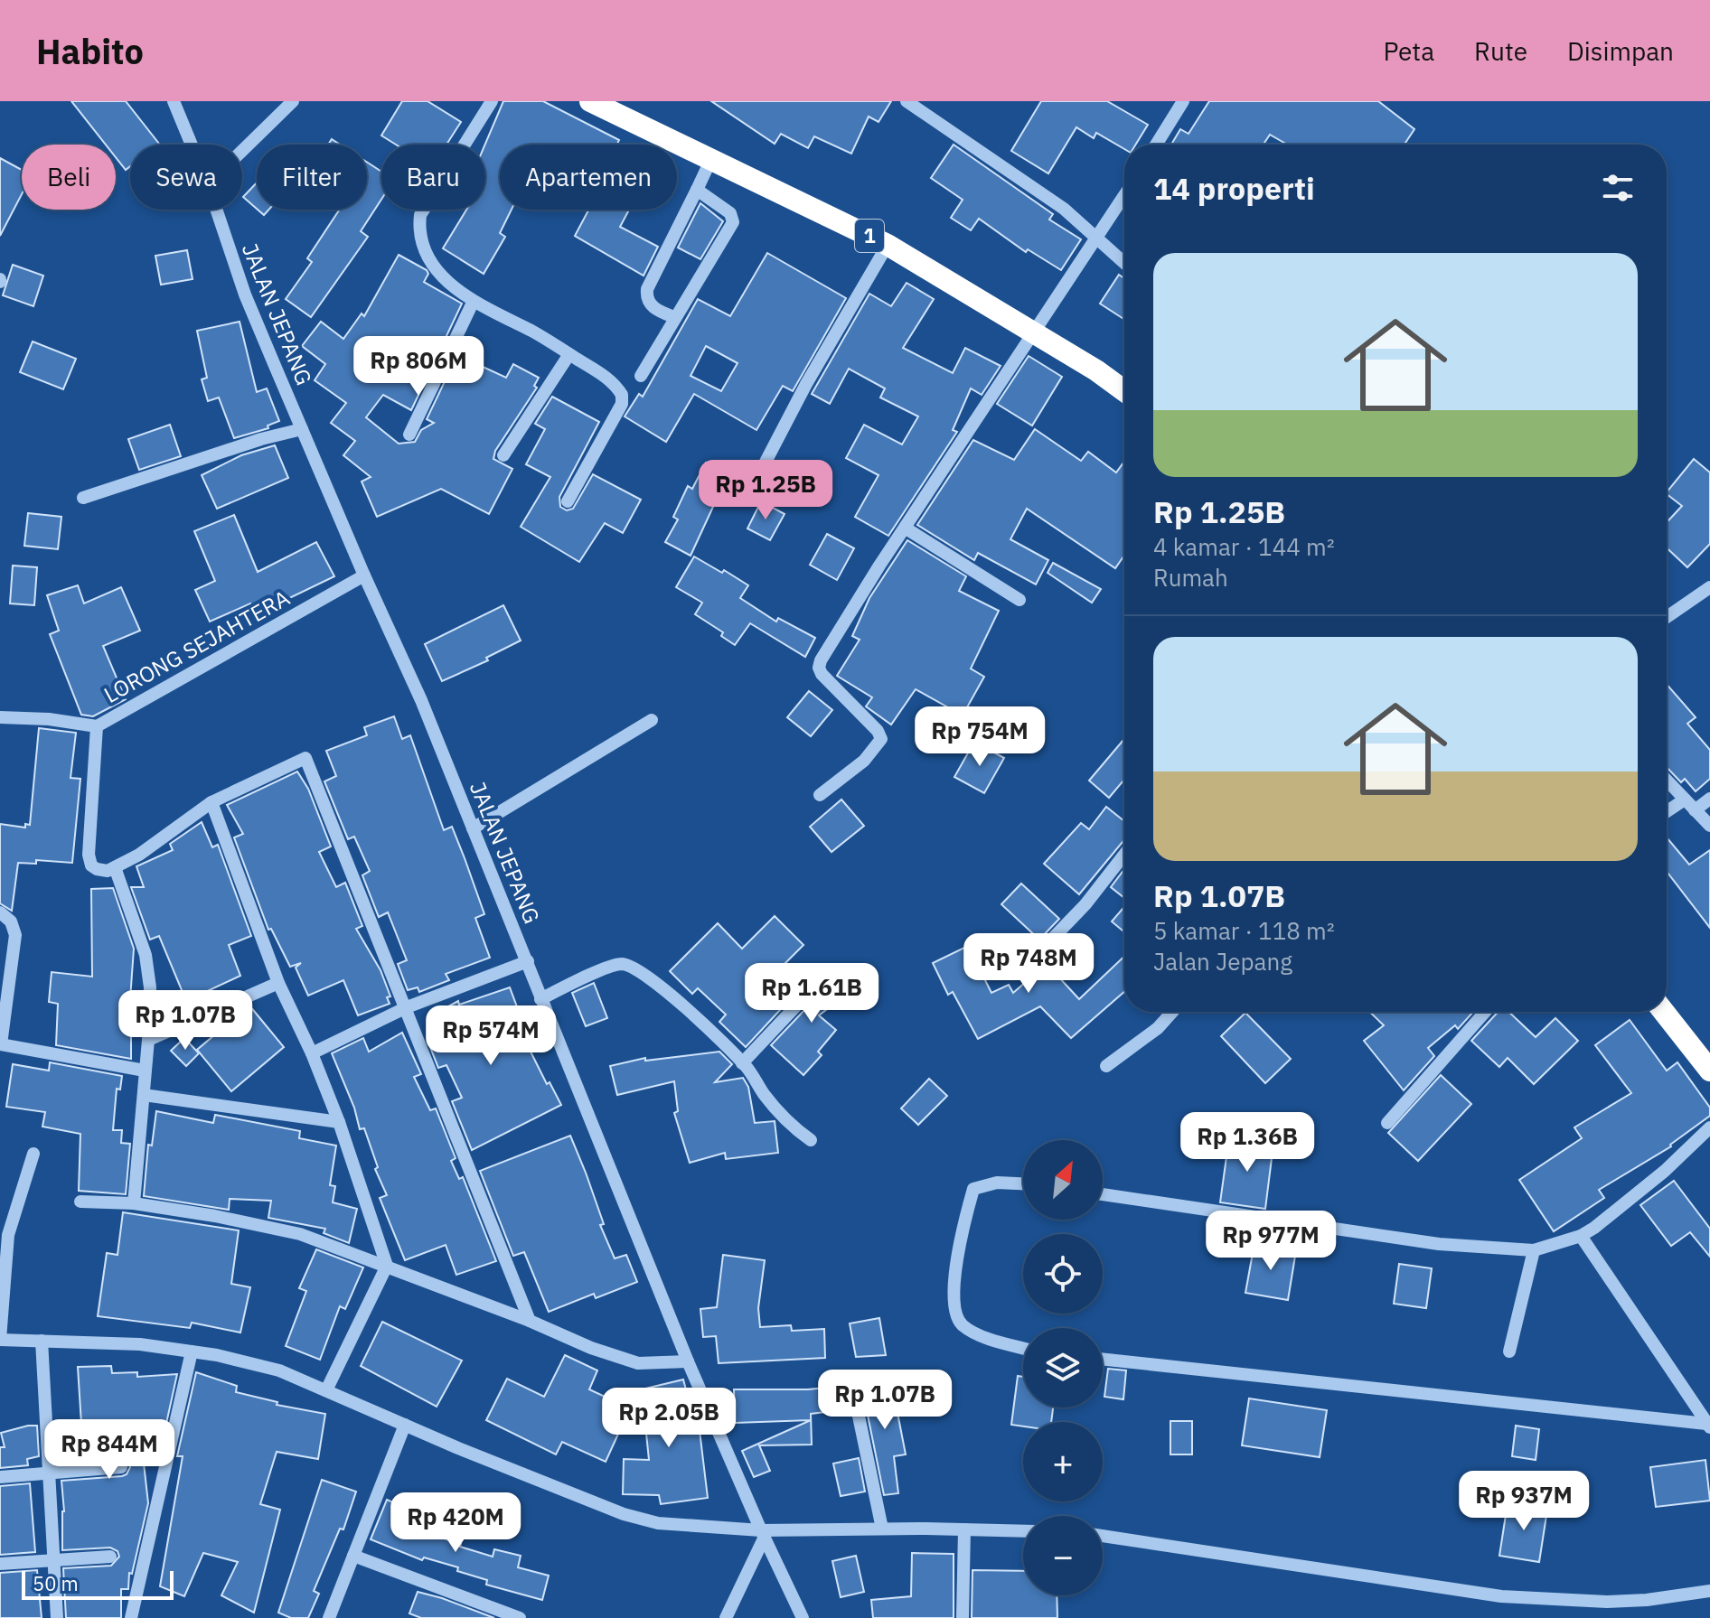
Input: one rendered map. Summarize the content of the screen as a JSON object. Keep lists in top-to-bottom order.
{
  "streets": {
    "highway": ["1"],
    "street": ["JALAN JEPANG", "LORONG SEJAHTERA"]
  },
  "crossings": [
    ["JALAN JEPANG", "LORONG SEJAHTERA"]
  ],
  "scale_bar": "50 m",
  "north": "top right",
  "page": {
    "header": "Habito",
    "nav": ["Peta", "Rute", "Disimpan"],
    "chip": [
      "Beli",
      "Sewa",
      "Filter",
      "Baru",
      "Apartemen"
    ],
    "heading": "14 properti",
    "list": [
      {
        "name": "Rp 1.25B",
        "note": "4 kamar · 144 m² · Rumah"
      },
      {
        "name": "Rp 1.07B",
        "note": "5 kamar · 118 m² · Jalan Jepang"
      }
    ],
    "price": [
      "Rp 806M",
      "Rp 1.25B",
      "Rp 754M",
      "Rp 748M",
      "Rp 1.61B",
      "Rp 1.07B",
      "Rp 574M",
      "Rp 1.36B",
      "Rp 977M",
      "Rp 1.07B",
      "Rp 2.05B",
      "Rp 844M",
      "Rp 937M",
      "Rp 420M"
    ],
    "map_buttons": ["+", "−"],
    "scale": "50 m"
  }
}
